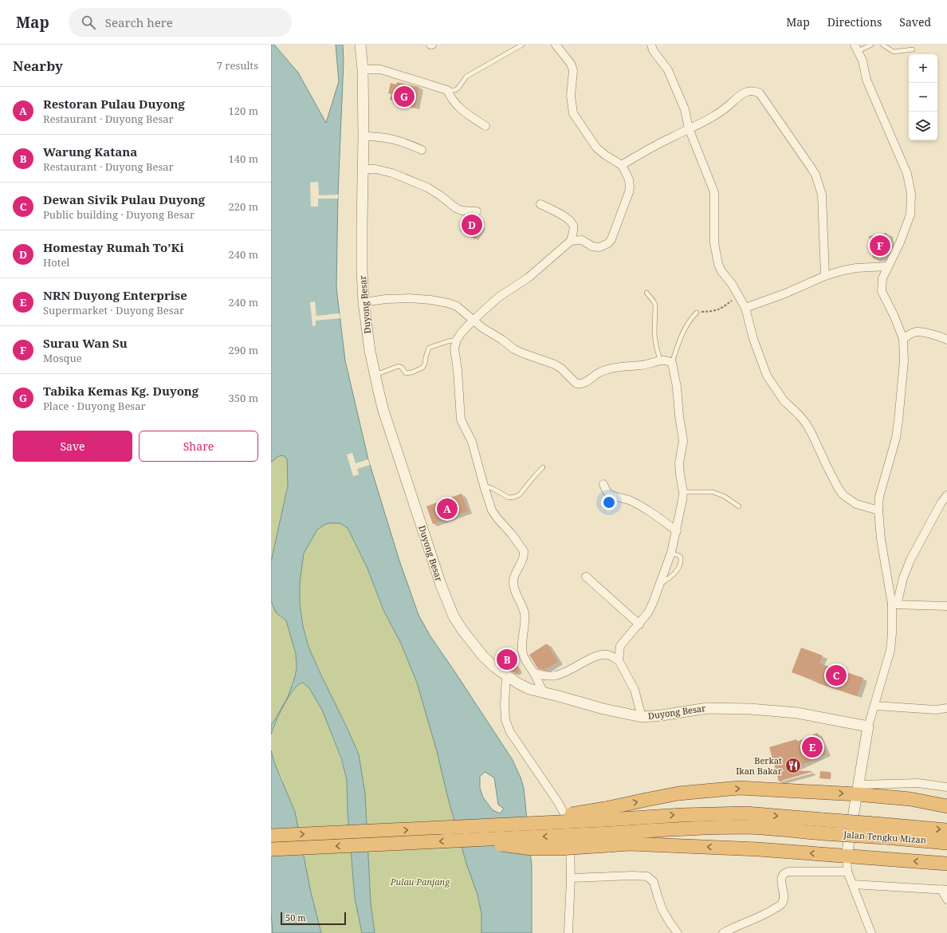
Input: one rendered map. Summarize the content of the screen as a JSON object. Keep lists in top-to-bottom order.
{
  "streets": {
    "highway": ["Jalan Tengku Mizan"],
    "street": ["Duyong Besar"]
  },
  "parks": ["Pulau Panjang"],
  "places": {
    "restaurant": ["Berkat Ikan Bakar"]
  },
  "scale_bar": "50 m",
  "page": {
    "header": "Map",
    "search": "Search here",
    "nav": ["Map", "Directions", "Saved"],
    "heading": ["Nearby", "7 results"],
    "map_buttons": ["+", "−"],
    "pins": [
      "G",
      "D",
      "F",
      "A",
      "B",
      "C",
      "E"
    ],
    "list": [
      {
        "mark": "A",
        "name": "Restoran Pulau Duyong",
        "note": "Restaurant · Duyong Besar",
        "value": "120 m"
      },
      {
        "mark": "B",
        "name": "Warung Katana",
        "note": "Restaurant · Duyong Besar",
        "value": "140 m"
      },
      {
        "mark": "C",
        "name": "Dewan Sivik Pulau Duyong",
        "note": "Public building · Duyong Besar",
        "value": "220 m"
      },
      {
        "mark": "D",
        "name": "Homestay Rumah To’Ki",
        "note": "Hotel",
        "value": "240 m"
      },
      {
        "mark": "E",
        "name": "NRN Duyong Enterprise",
        "note": "Supermarket · Duyong Besar",
        "value": "240 m"
      },
      {
        "mark": "F",
        "name": "Surau Wan Su",
        "note": "Mosque",
        "value": "290 m"
      },
      {
        "mark": "G",
        "name": "Tabika Kemas Kg. Duyong",
        "note": "Place · Duyong Besar",
        "value": "350 m"
      }
    ],
    "buttons": ["Save", "Share"],
    "scale": "50 m"
  }
}
